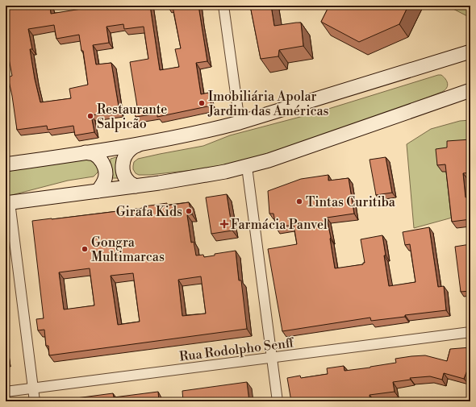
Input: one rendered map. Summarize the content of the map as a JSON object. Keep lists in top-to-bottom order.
{
  "streets": {
    "street": ["Rua Rodolpho Senff"]
  },
  "places": {
    "other": [
      "Imobiliária Apolar Jardim das Américas",
      "Restaurante Salpicão",
      "Tintas Curitiba",
      "Girafa Kids",
      "Gongra Multimarcas"
    ],
    "health": ["Farmácia Panvel"]
  }
}
